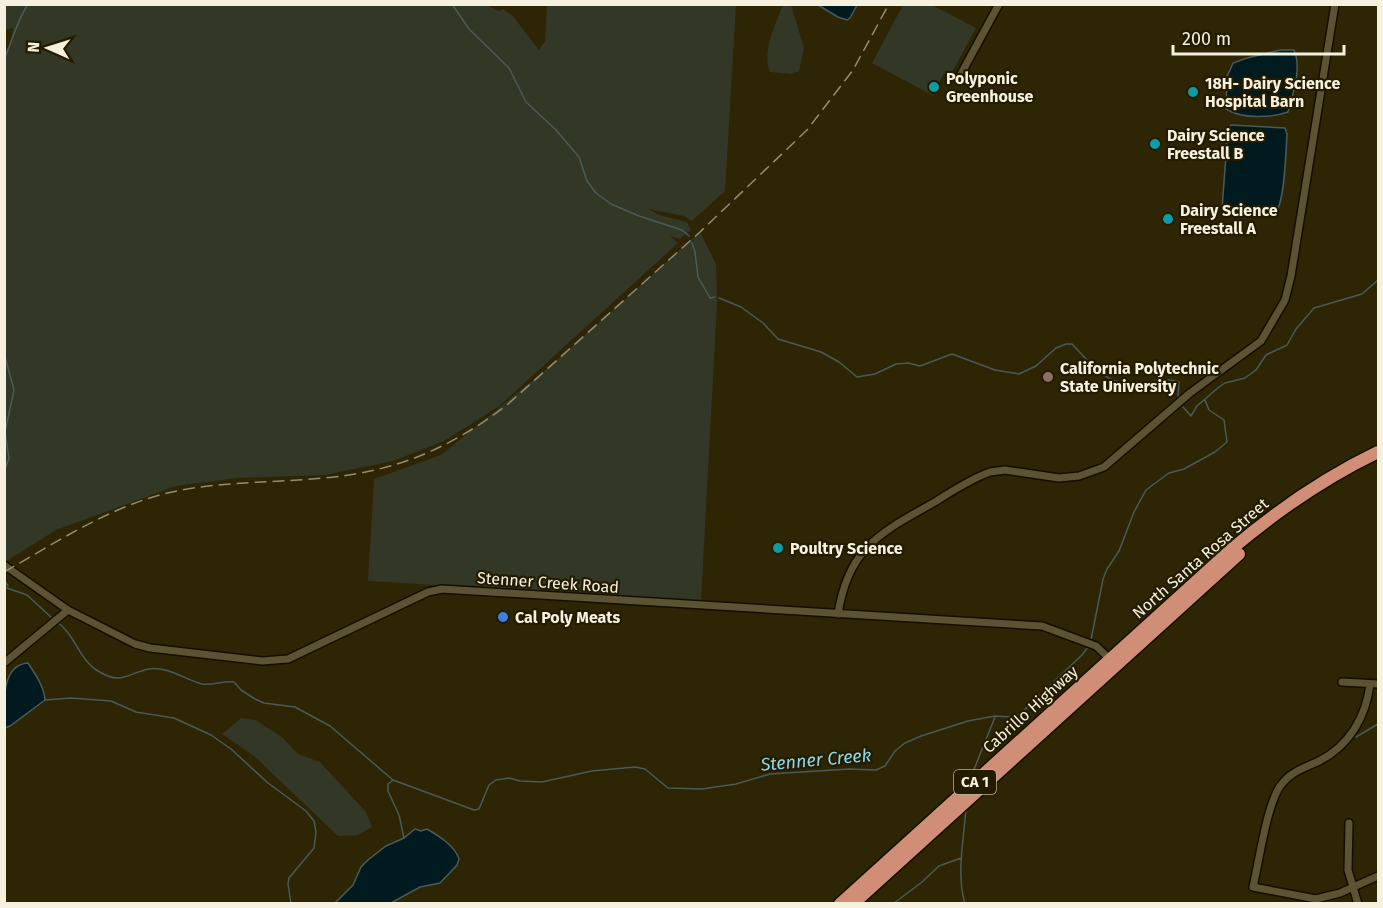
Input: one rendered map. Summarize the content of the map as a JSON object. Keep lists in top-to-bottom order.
{
  "streets": {
    "highway": ["North Santa Rosa Street", "Cabrillo Highway", "CA 1"],
    "street": ["Stenner Creek Road"]
  },
  "crossings": [
    ["North Santa Rosa Street", "Stenner Creek Road"],
    ["North Santa Rosa Street", "Cabrillo Highway"],
    ["Stenner Creek Road", "Cabrillo Highway"]
  ],
  "water": ["Stenner Creek"],
  "places": [
    "Polyponic Greenhouse",
    "18H- Dairy Science Hospital Barn",
    "Dairy Science Freestall B",
    "Dairy Science Freestall A",
    "California Polytechnic State University",
    "Poultry Science",
    "Cal Poly Meats"
  ],
  "scale_bar": "200 m",
  "north": "left"
}
